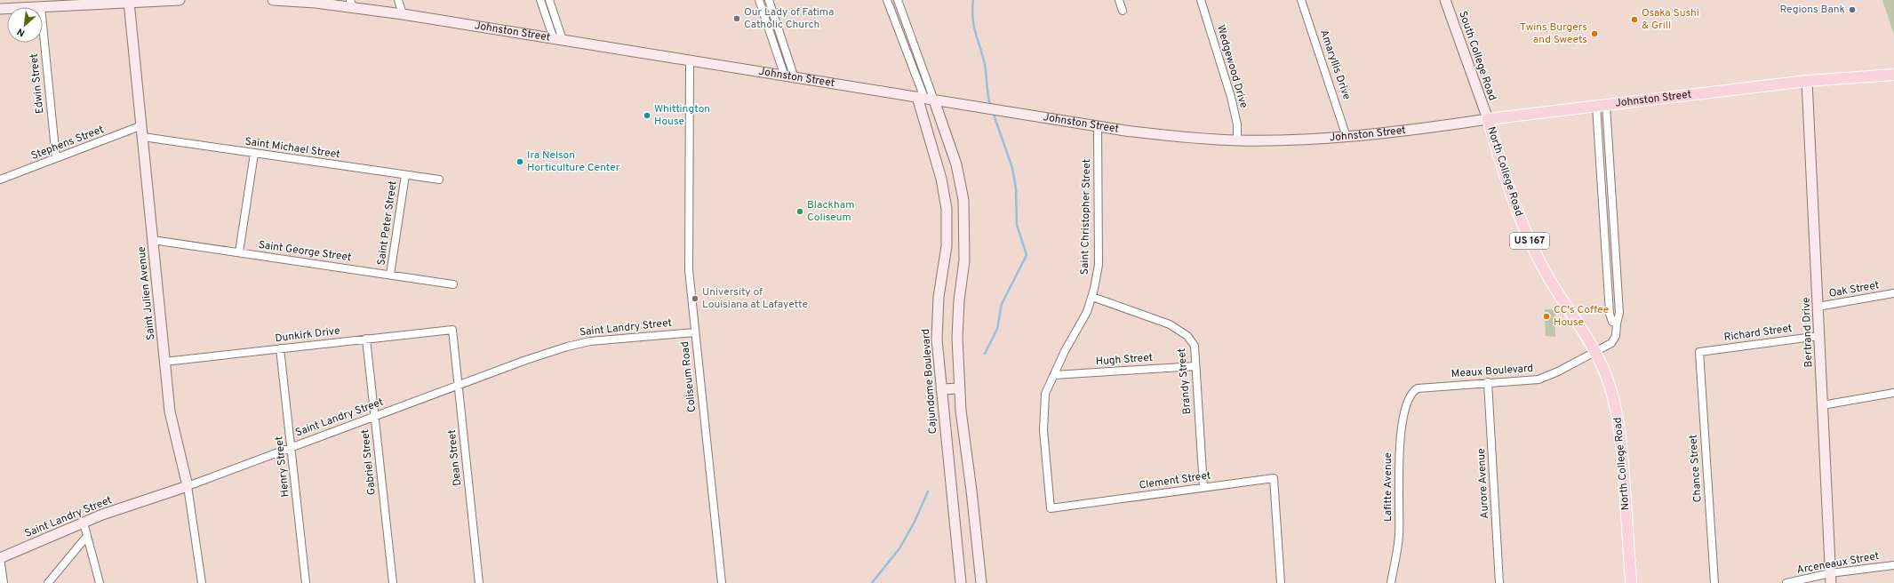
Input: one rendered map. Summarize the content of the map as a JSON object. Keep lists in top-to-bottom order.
{
  "streets": {
    "main road": [
      "Johnston Street",
      "South College Road",
      "North College Road",
      "US 167",
      "Saint Julien Avenue",
      "Saint Landry Street",
      "Bertrand Drive",
      "Cajundome Boulevard"
    ],
    "street": [
      "Amaryllis Drive",
      "Wedgewood Drive",
      "Edwin Street",
      "Stephens Street",
      "Saint Michael Street",
      "Saint Christopher Street",
      "Saint Peter Street",
      "Saint George Street",
      "Oak Street",
      "Richard Street",
      "Dunkirk Drive",
      "Hugh Street",
      "Meaux Boulevard",
      "Coliseum Road",
      "Brandy Street",
      "Dean Street",
      "Gabriel Street",
      "Henry Street",
      "Chance Street",
      "Clement Street",
      "Aurore Avenue",
      "Lafitte Avenue",
      "Arceneaux Street"
    ]
  },
  "crossings": [
    ["Johnston Street", "South College Road"],
    ["Johnston Street", "Amaryllis Drive"],
    ["Johnston Street", "Wedgewood Drive"],
    ["Johnston Street", "North College Road"],
    ["Johnston Street", "Saint Christopher Street"],
    ["Johnston Street", "Bertrand Drive"],
    ["Johnston Street", "Meaux Boulevard"],
    ["Johnston Street", "Coliseum Road"],
    ["Johnston Street", "Cajundome Boulevard"],
    ["South College Road", "North College Road"],
    ["Edwin Street", "Stephens Street"],
    ["Stephens Street", "Saint Julien Avenue"],
    ["Saint Michael Street", "Saint Peter Street"],
    ["Saint Michael Street", "Saint Julien Avenue"],
    ["North College Road", "Meaux Boulevard"],
    ["Saint Christopher Street", "Hugh Street"],
    ["Saint Christopher Street", "Brandy Street"],
    ["Saint Christopher Street", "Clement Street"],
    ["Saint Peter Street", "Saint George Street"],
    ["Saint George Street", "Saint Julien Avenue"],
    ["Oak Street", "Bertrand Drive"],
    ["Saint Julien Avenue", "Saint Landry Street"],
    ["Saint Julien Avenue", "Dunkirk Drive"],
    ["Saint Landry Street", "Coliseum Road"],
    ["Saint Landry Street", "Dean Street"],
    ["Saint Landry Street", "Gabriel Street"],
    ["Saint Landry Street", "Henry Street"],
    ["Bertrand Drive", "Richard Street"],
    ["Bertrand Drive", "Arceneaux Street"],
    ["Richard Street", "Chance Street"],
    ["Dunkirk Drive", "Dean Street"],
    ["Dunkirk Drive", "Gabriel Street"],
    ["Dunkirk Drive", "Henry Street"],
    ["Hugh Street", "Brandy Street"],
    ["Meaux Boulevard", "Aurore Avenue"],
    ["Meaux Boulevard", "Lafitte Avenue"],
    ["Brandy Street", "Clement Street"]
  ],
  "places": [
    "Regions Bank",
    "Our Lady of Fatima Catholic Church",
    "Osaka Sushi & Grill",
    "Twins Burgers and Sweets",
    "Whittington House",
    "Ira Nelson Horticulture Center",
    "Blackham Coliseum",
    "University of Louisiana at Lafayette",
    "CC's Coffee House"
  ],
  "north": "bottom left"
}
